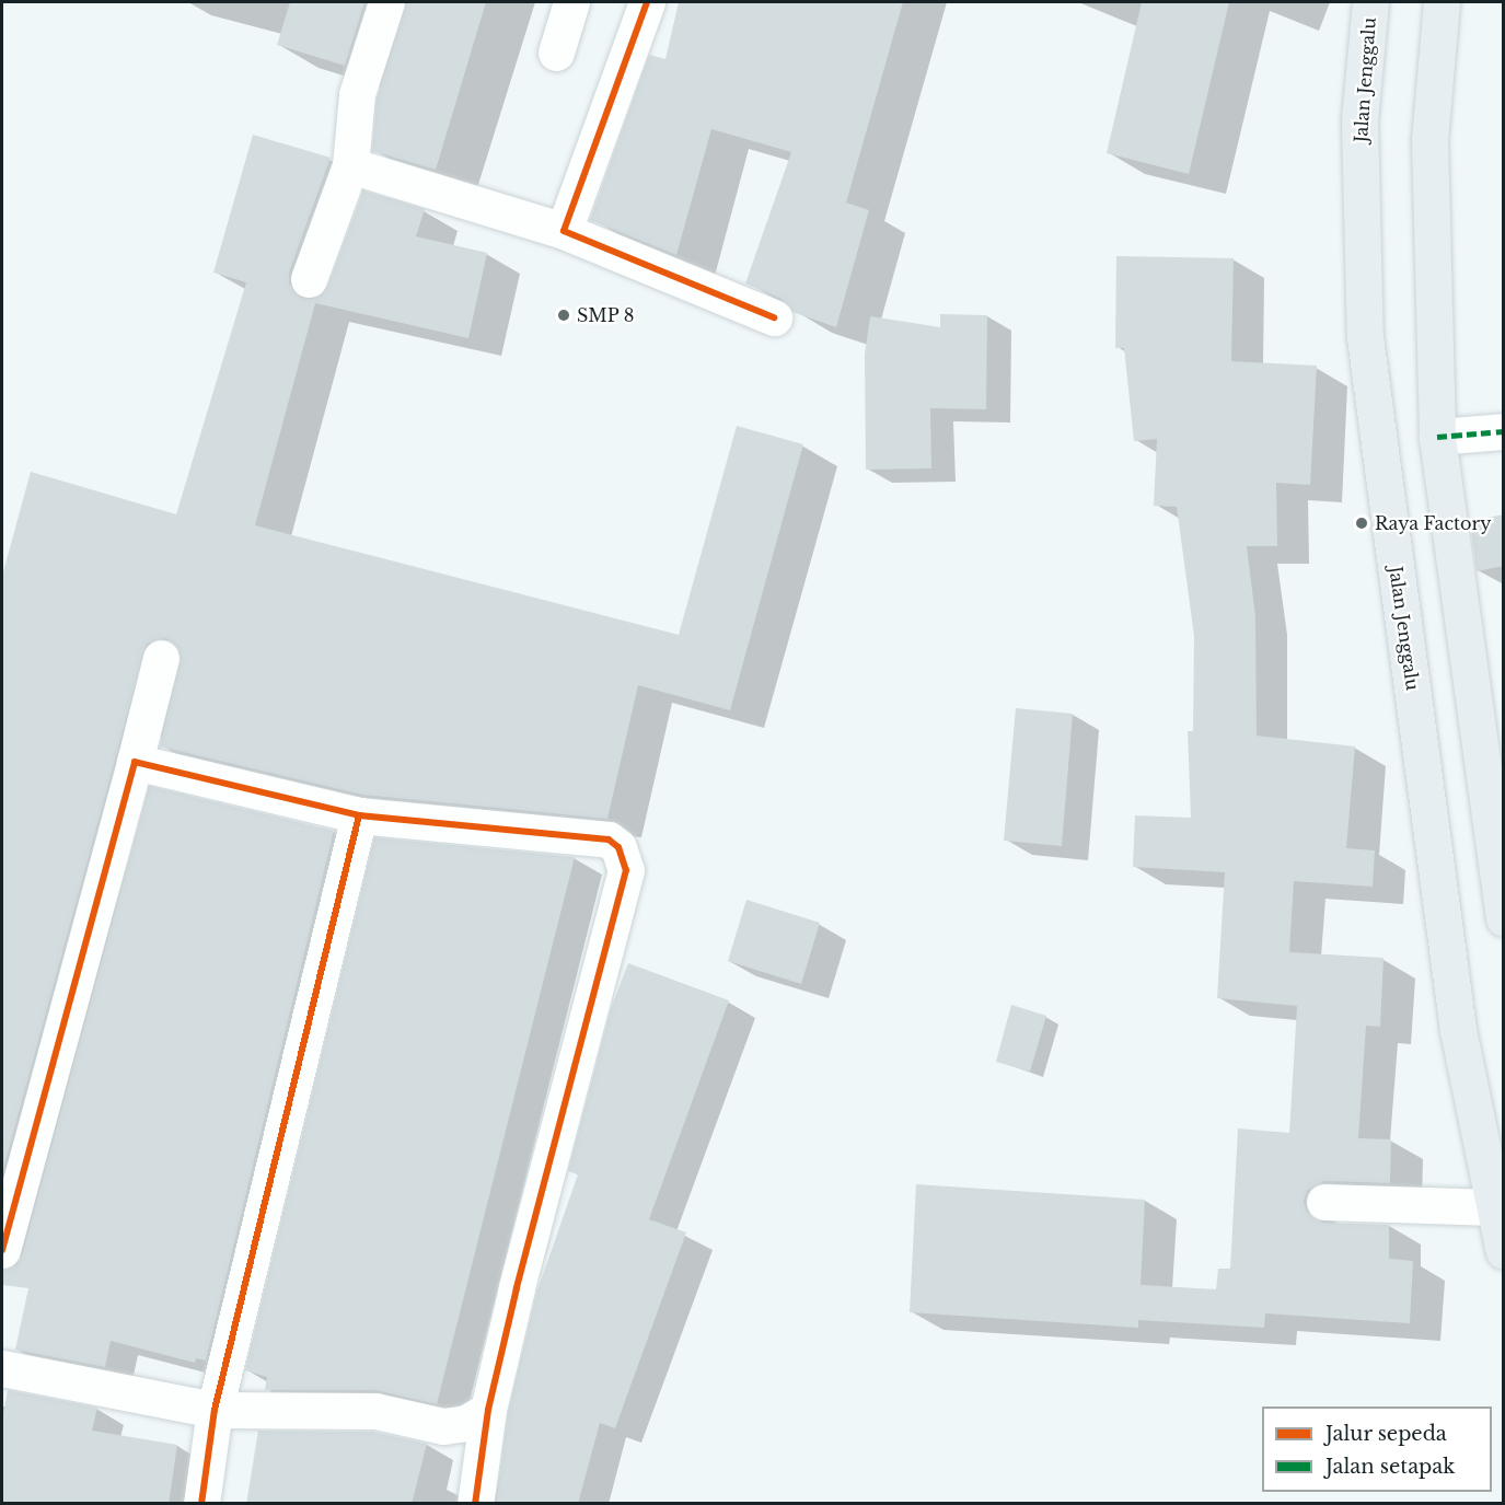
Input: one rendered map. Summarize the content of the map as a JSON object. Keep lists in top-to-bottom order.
{
  "streets": {
    "main road": ["Jalan Jenggalu"]
  },
  "places": ["SMP 8", "Raya Factory"],
  "legend": ["Jalur sepeda", "Jalan setapak"]
}
